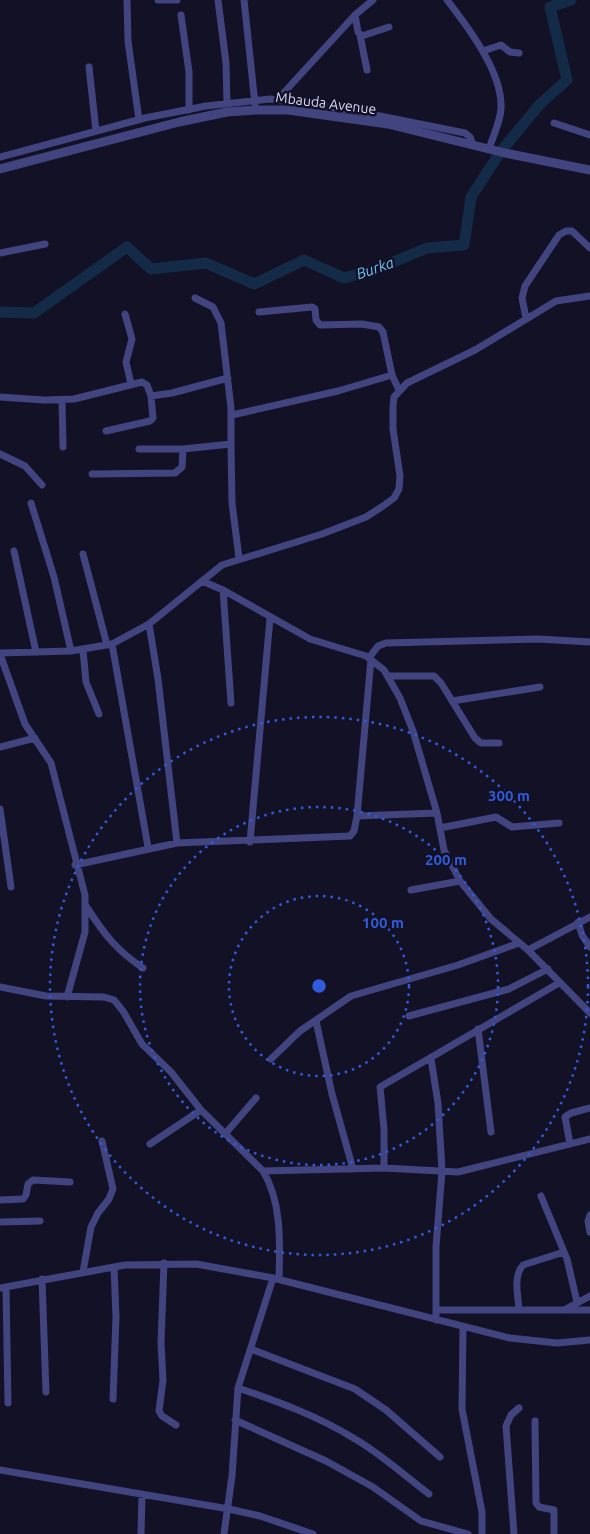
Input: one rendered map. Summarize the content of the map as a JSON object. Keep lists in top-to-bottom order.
{
  "streets": {
    "street": ["Mbauda Avenue"]
  },
  "water": ["Burka"],
  "rings": ["300 m", "200 m", "100 m"]
}
